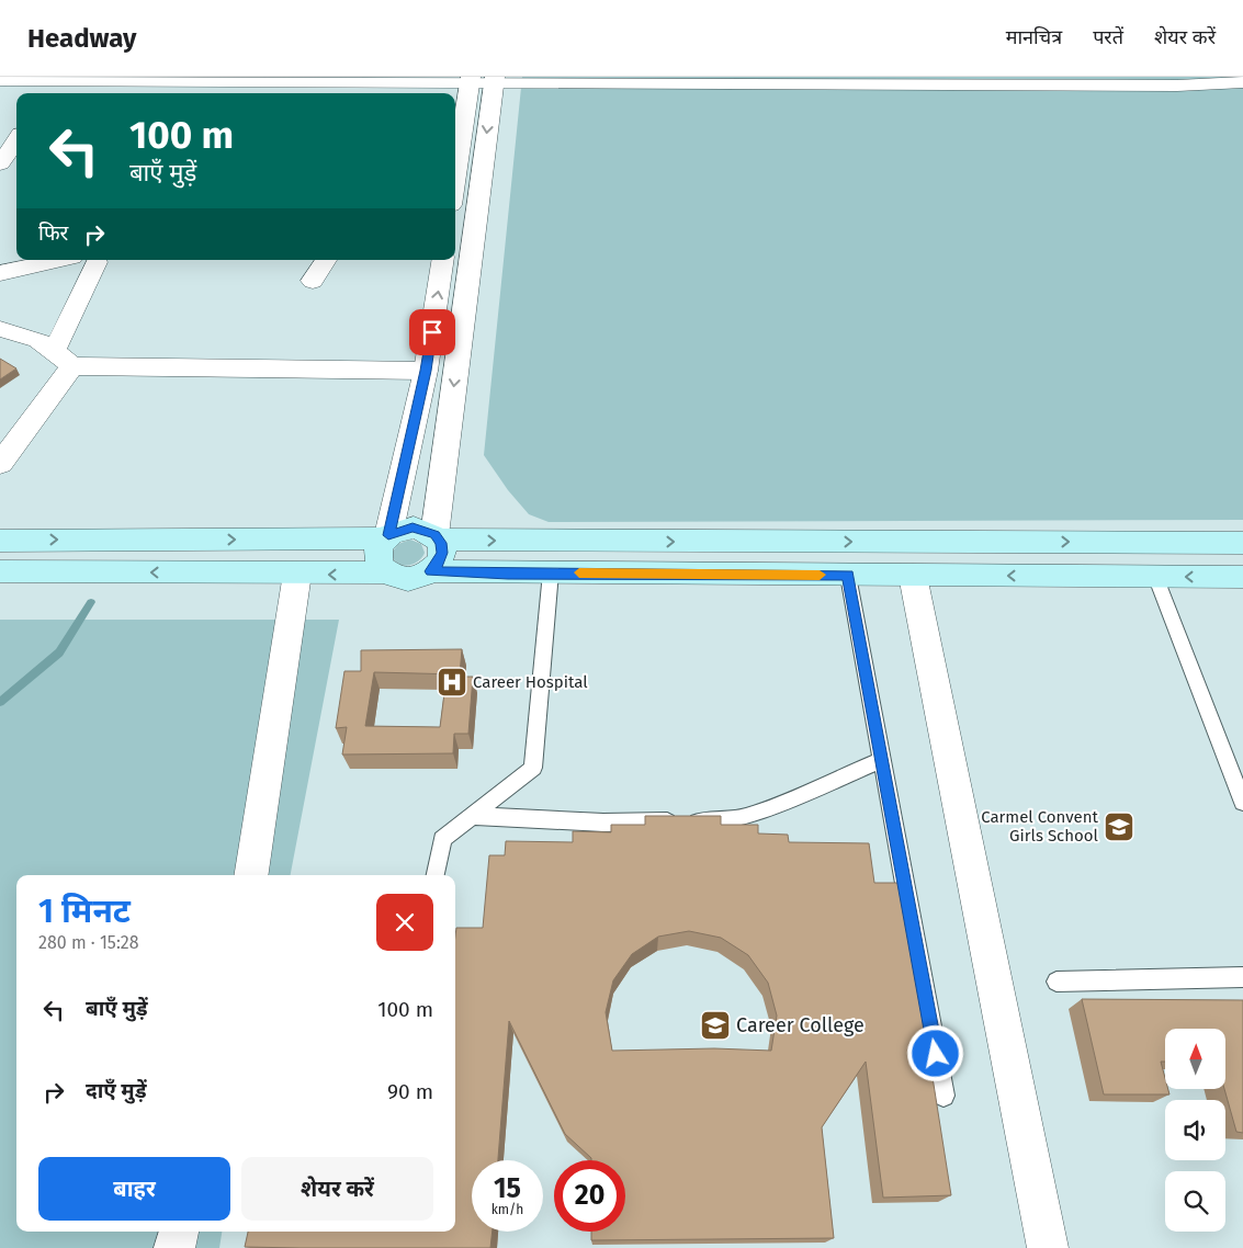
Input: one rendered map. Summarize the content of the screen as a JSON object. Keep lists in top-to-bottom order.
{
  "places": {
    "hospital": ["Career Hospital"],
    "school or university": ["Carmel Convent Girls School", "Career College"]
  },
  "north": "top",
  "page": {
    "header": "Headway",
    "nav": ["मानचित्र", "परतें", "शेयर करें"],
    "turn": ["100 m", "बाएँ मुड़ें"],
    "then": "फिर",
    "heading": ["1 मिनट", "280 m · 15:28"],
    "list": [
      {
        "name": "बाएँ मुड़ें",
        "value": "100 m"
      },
      {
        "name": "दाएँ मुड़ें",
        "value": "90 m"
      }
    ],
    "buttons": ["बाहर", "शेयर करें"],
    "speed": "15 km/h",
    "limit": "20"
  }
}
